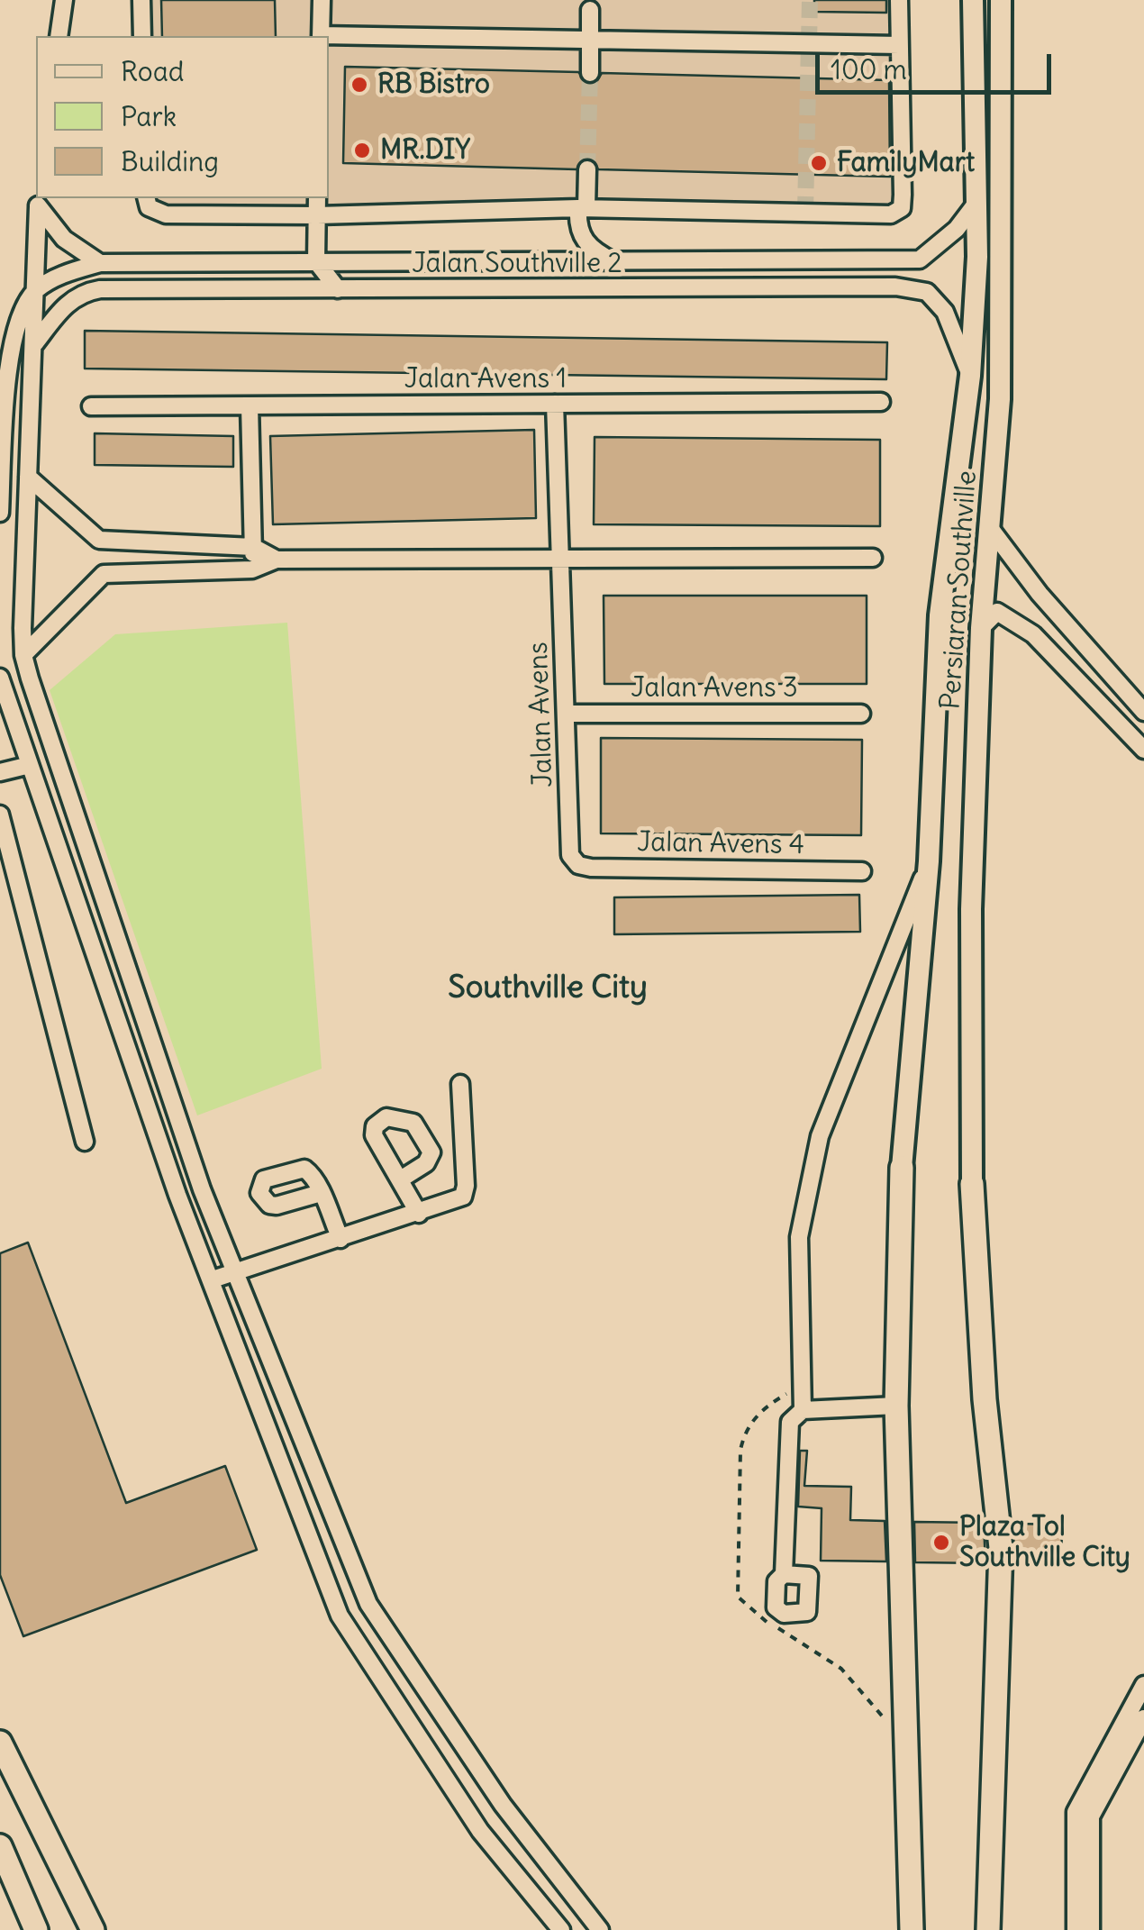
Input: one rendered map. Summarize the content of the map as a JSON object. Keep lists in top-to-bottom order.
{
  "streets": {
    "main road": ["Persiaran Southville"],
    "street": [
      "Jalan Southville 2",
      "Jalan Avens 1",
      "Jalan Avens 3",
      "Jalan Avens",
      "Jalan Avens 4"
    ]
  },
  "crossings": [
    ["Jalan Southville 2", "Persiaran Southville"],
    ["Jalan Avens 1", "Jalan Avens"],
    ["Jalan Avens 3", "Jalan Avens"],
    ["Jalan Avens", "Jalan Avens 4"]
  ],
  "districts": ["Southville City"],
  "places": [
    "RB Bistro",
    "MR.DIY",
    "FamilyMart",
    "Plaza Tol Southville City"
  ],
  "legend": ["Road", "Park", "Building"],
  "scale_bar": "100 m"
}
